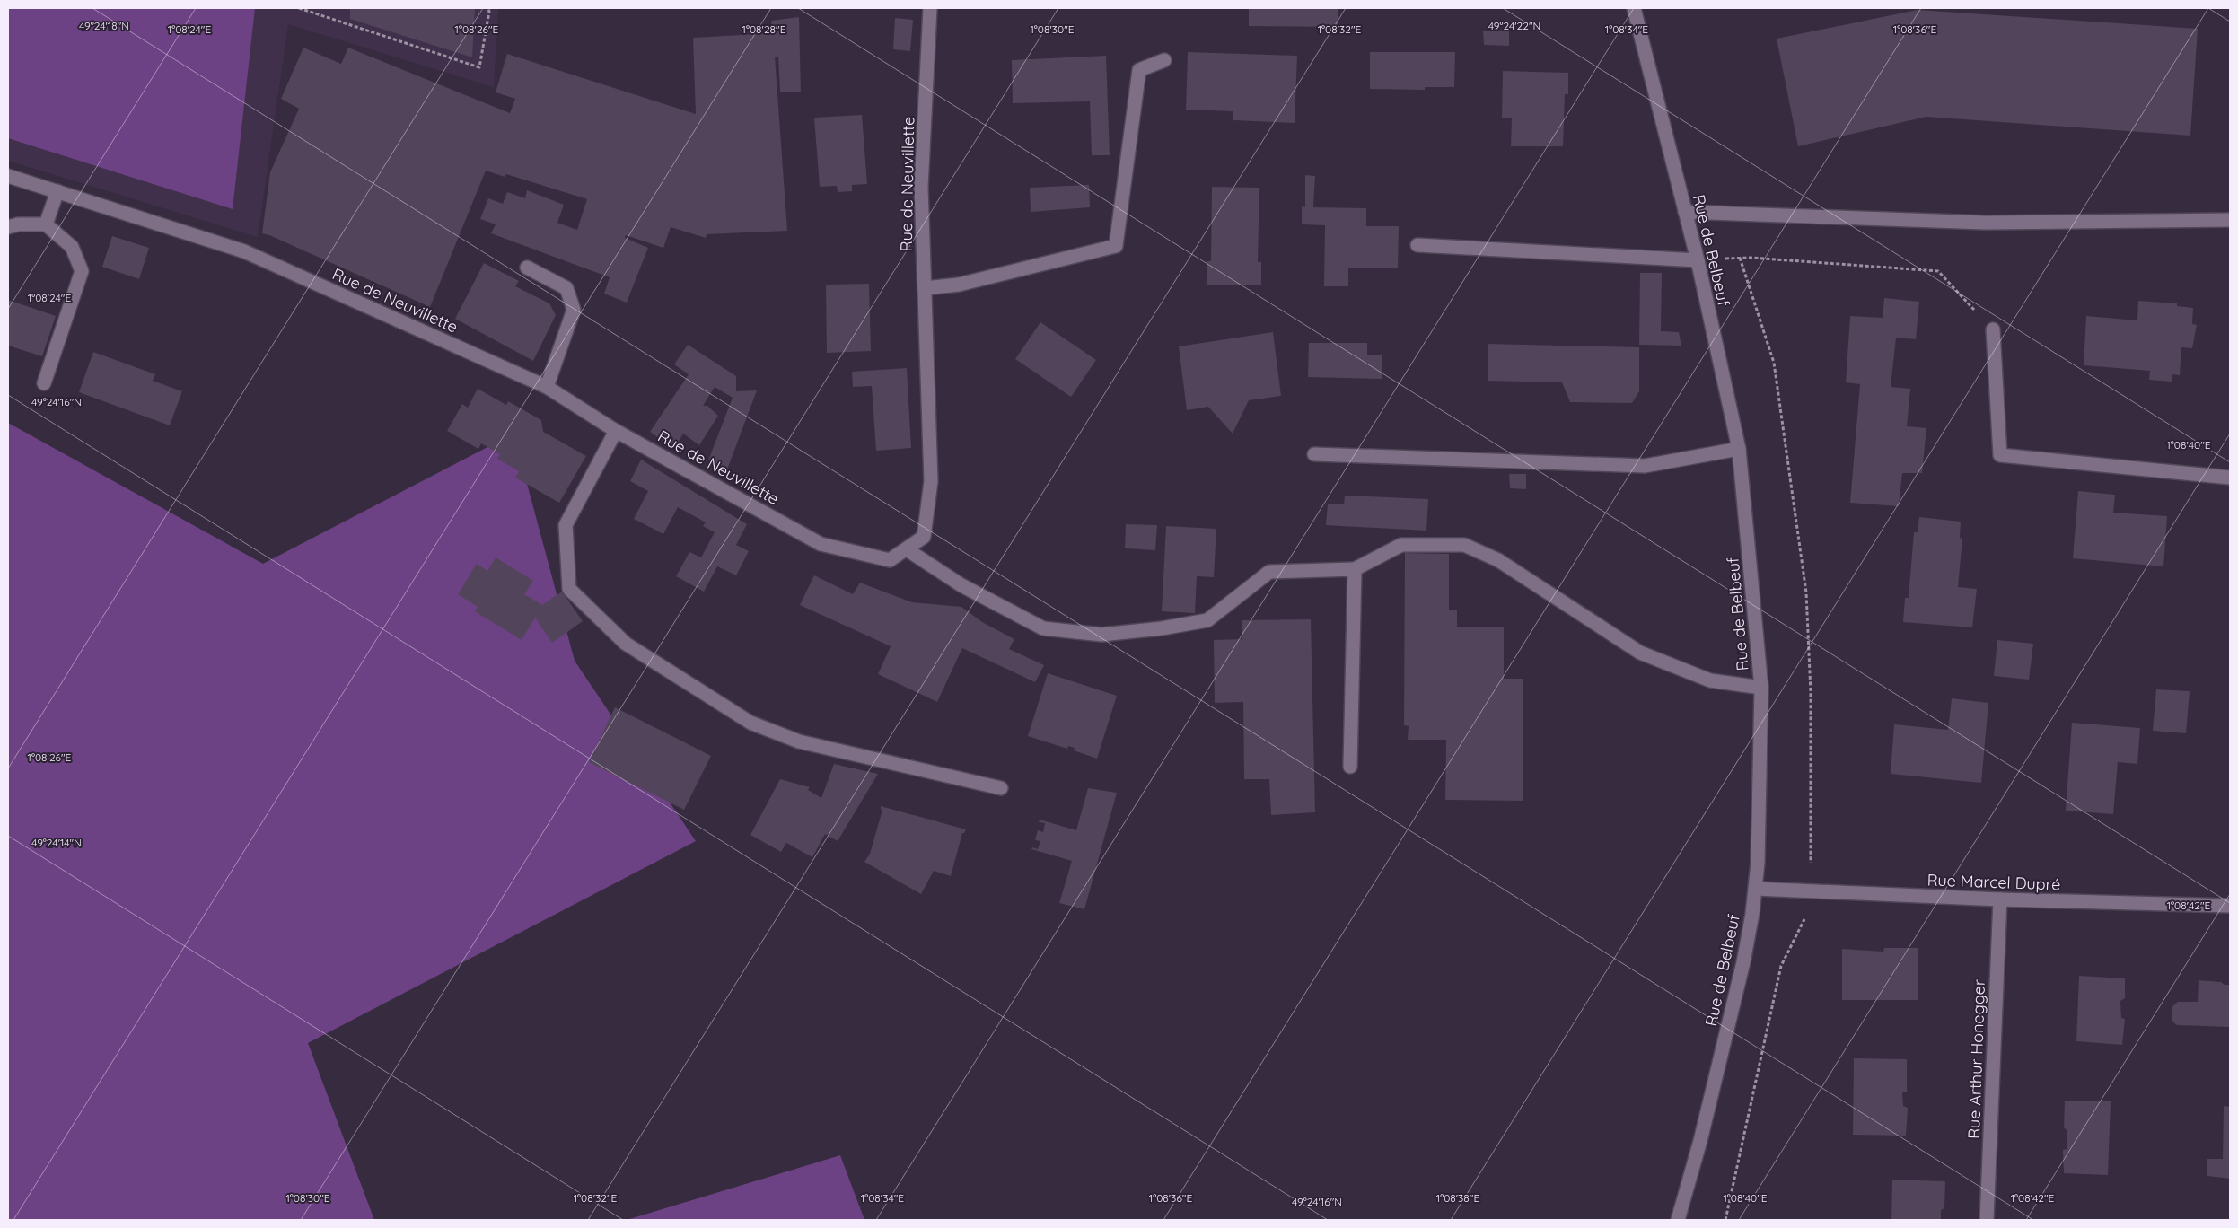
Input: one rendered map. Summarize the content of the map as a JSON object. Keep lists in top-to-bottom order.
{
  "streets": {
    "street": [
      "Rue de Neuvillette",
      "Rue de Belbeuf",
      "Rue Marcel Dupré",
      "Rue Arthur Honegger"
    ]
  },
  "crossings": [
    ["Rue de Belbeuf", "Rue Marcel Dupré"],
    ["Rue Marcel Dupré", "Rue Arthur Honegger"]
  ],
  "coordinates": [
    "49°24'18\"N",
    "49°24'22\"N",
    "1°08'24\"E",
    "1°08'26\"E",
    "1°08'28\"E",
    "1°08'30\"E",
    "1°08'32\"E",
    "1°08'34\"E",
    "1°08'36\"E",
    "49°24'16\"N",
    "1°08'40\"E",
    "49°24'14\"N",
    "1°08'42\"E",
    "1°08'38\"E"
  ]
}
